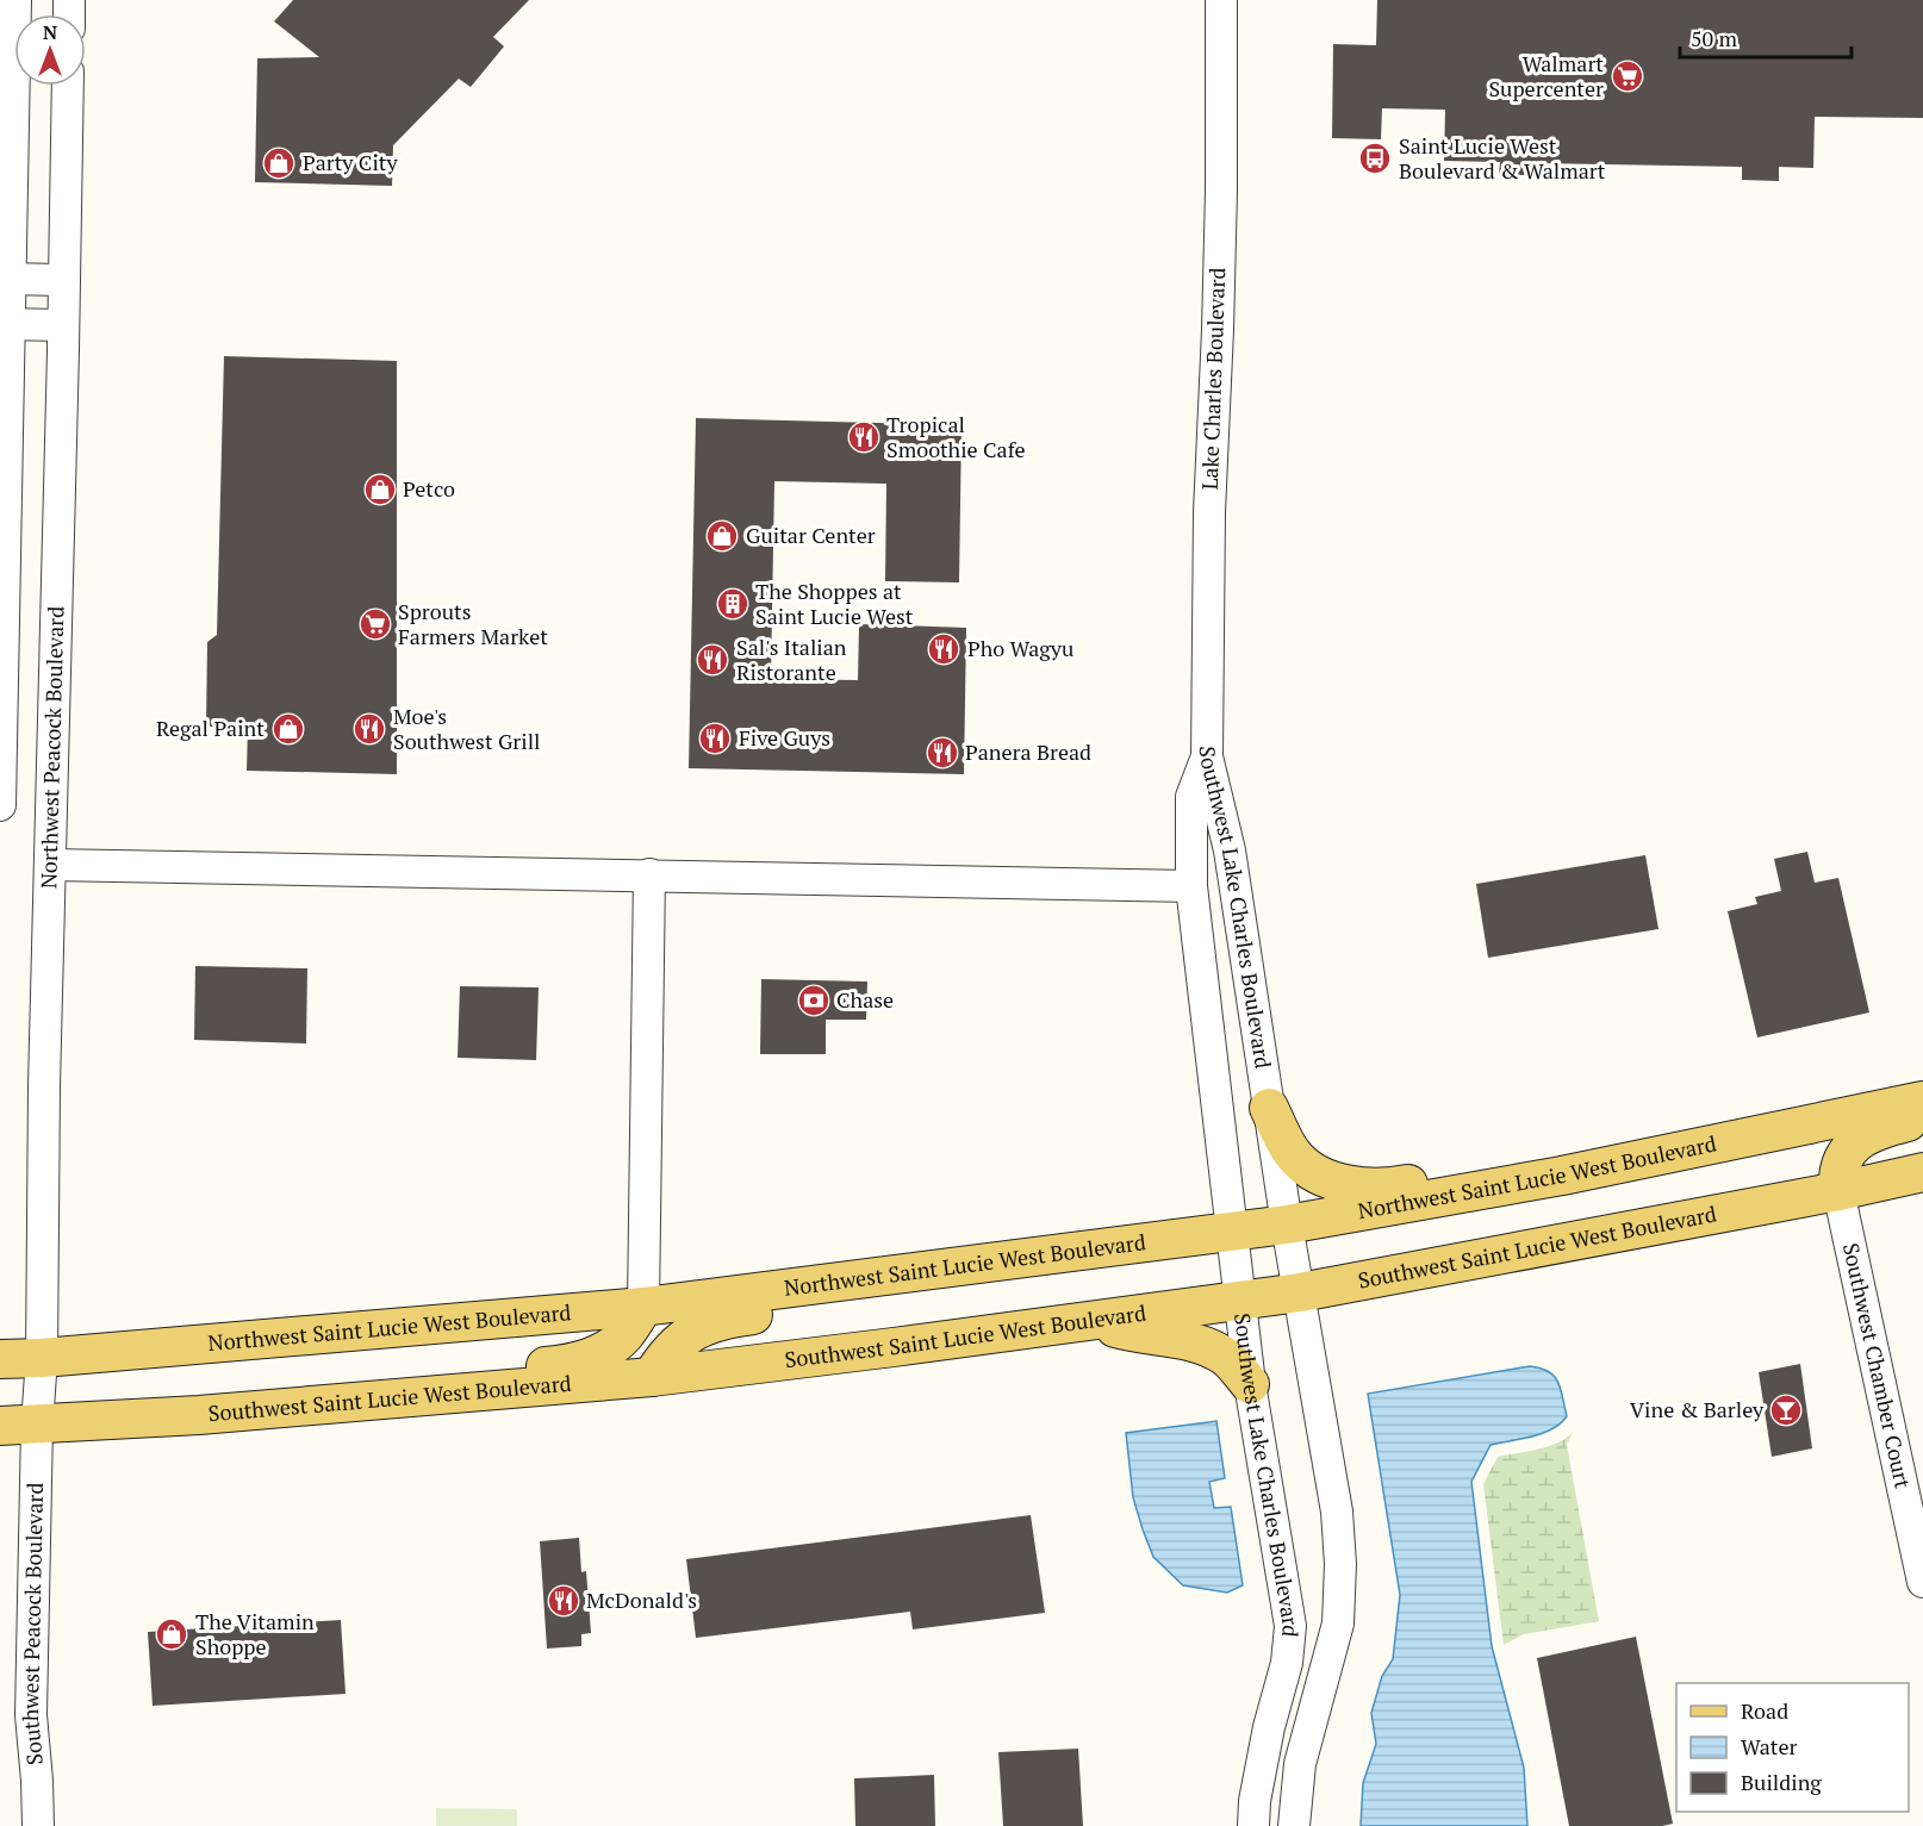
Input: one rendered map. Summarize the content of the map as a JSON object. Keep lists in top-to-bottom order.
{
  "streets": {
    "main road": ["Northwest Saint Lucie West Boulevard", "Southwest Saint Lucie West Boulevard"],
    "street": [
      "Lake Charles Boulevard",
      "Northwest Peacock Boulevard",
      "Southwest Lake Charles Boulevard",
      "Southwest Chamber Court",
      "Southwest Peacock Boulevard"
    ]
  },
  "crossings": [
    ["Lake Charles Boulevard", "Southwest Lake Charles Boulevard"],
    ["Northwest Peacock Boulevard", "Northwest Saint Lucie West Boulevard"],
    ["Northwest Peacock Boulevard", "Southwest Saint Lucie West Boulevard"],
    ["Northwest Peacock Boulevard", "Southwest Peacock Boulevard"],
    ["Southwest Lake Charles Boulevard", "Northwest Saint Lucie West Boulevard"],
    ["Southwest Lake Charles Boulevard", "Southwest Saint Lucie West Boulevard"],
    ["Southwest Saint Lucie West Boulevard", "Southwest Chamber Court"],
    ["Southwest Saint Lucie West Boulevard", "Southwest Peacock Boulevard"]
  ],
  "places": {
    "supermarket": ["Walmart Supercenter", "Sprouts Farmers Market"],
    "bus stop": ["Saint Lucie West Boulevard & Walmart"],
    "shop": [
      "Party City",
      "Petco",
      "Guitar Center",
      "Regal Paint",
      "The Vitamin Shoppe"
    ],
    "restaurant": [
      "Tropical Smoothie Cafe",
      "Pho Wagyu",
      "Sal's Italian Ristorante",
      "Moe's Southwest Grill",
      "Five Guys",
      "Panera Bread",
      "McDonald's"
    ],
    "building": ["The Shoppes at Saint Lucie West"],
    "bank": ["Chase"],
    "bar": ["Vine & Barley"]
  },
  "legend": ["Road", "Water", "Building"],
  "scale_bar": "50 m",
  "north": "top"
}
